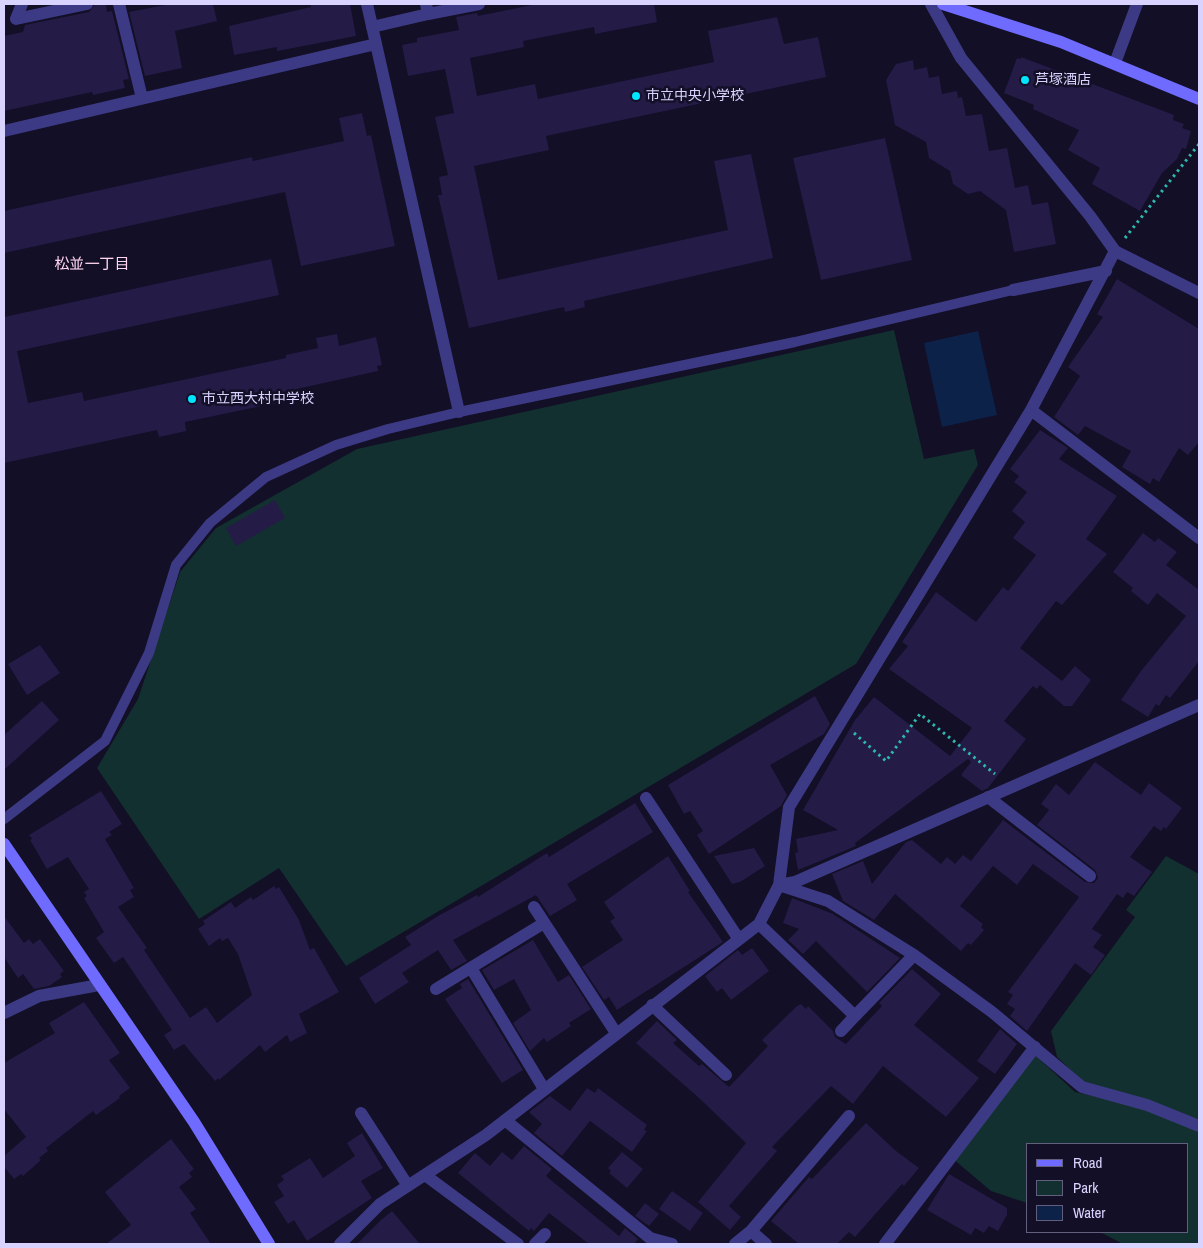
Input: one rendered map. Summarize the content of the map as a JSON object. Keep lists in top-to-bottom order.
{
  "districts": ["松並一丁目"],
  "places": ["芦塚酒店", "市立中央小学校", "市立西大村中学校"],
  "legend": ["Road", "Park", "Water"]
}
